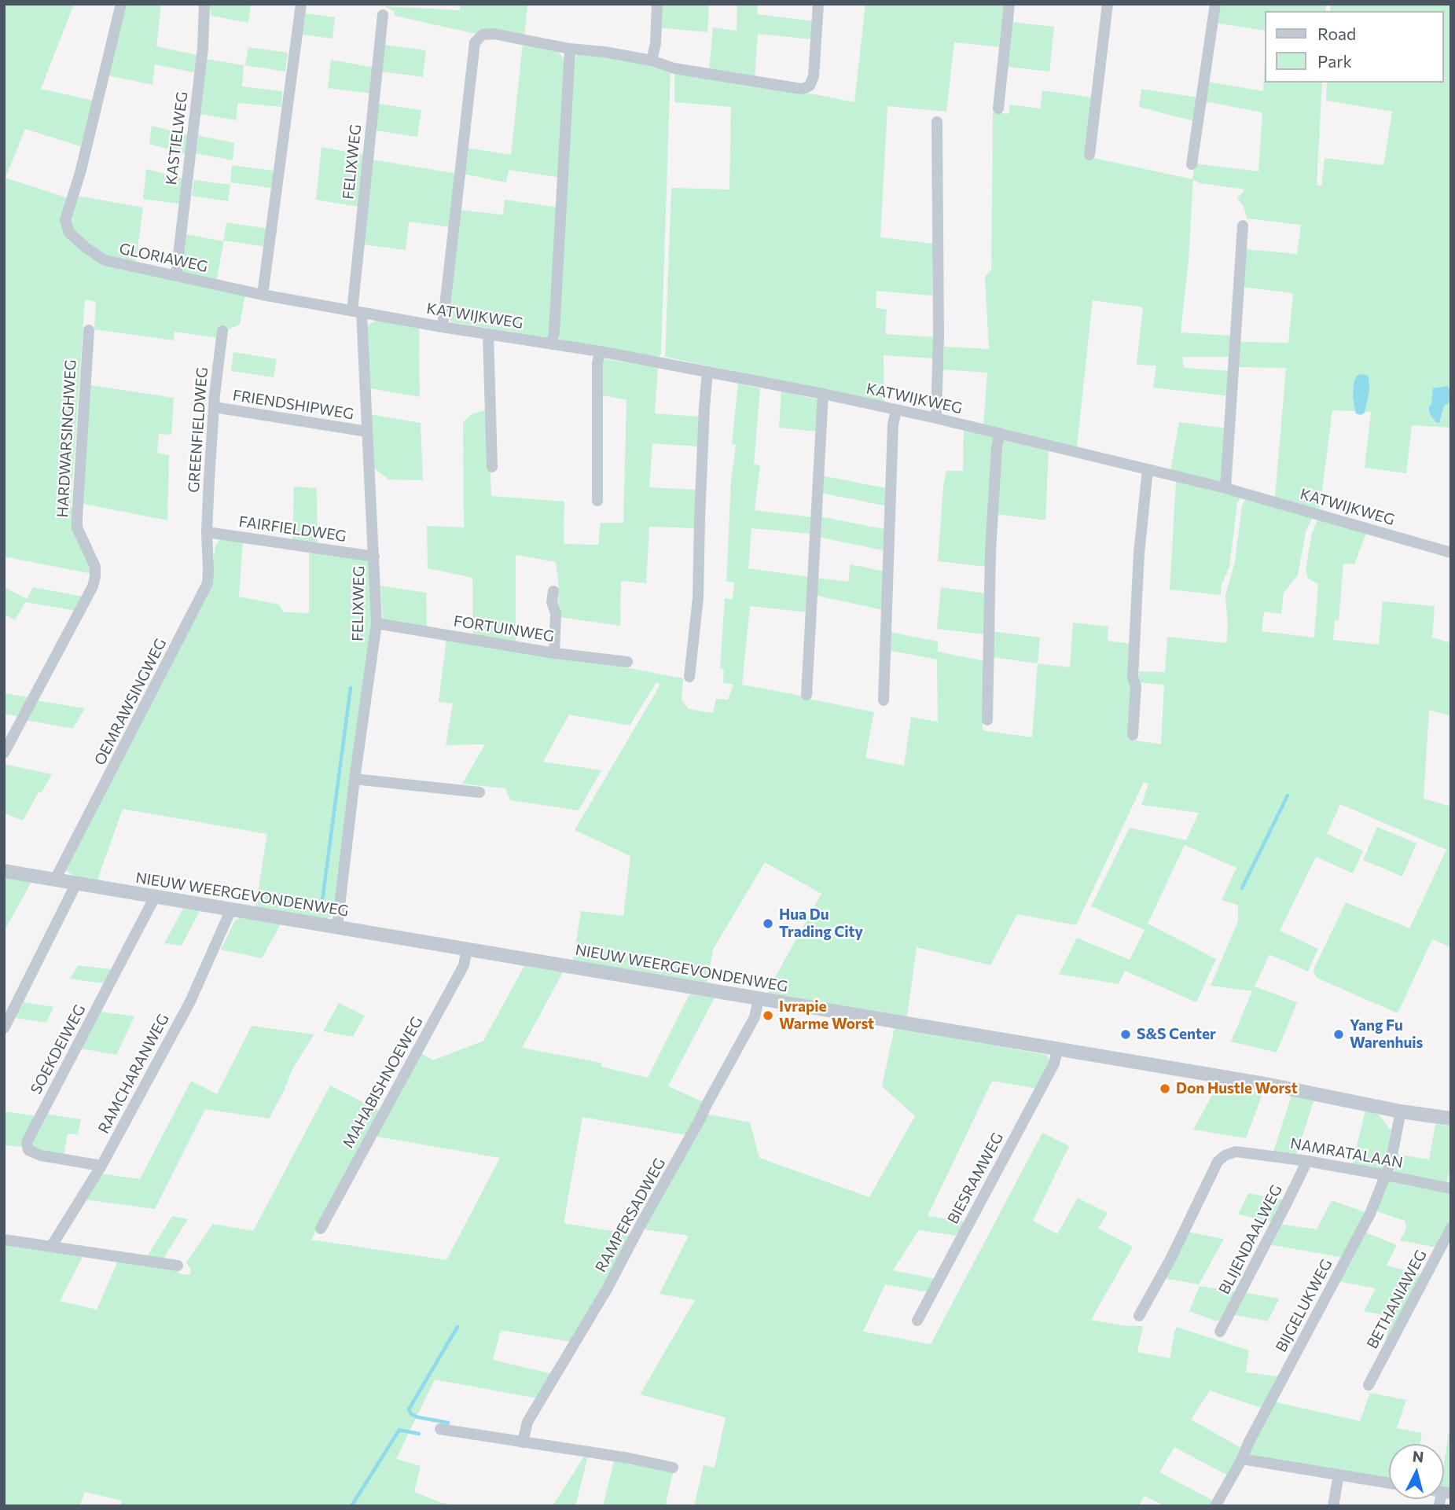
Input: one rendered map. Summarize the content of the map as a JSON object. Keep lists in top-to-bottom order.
{
  "streets": {
    "street": [
      "KASTIELWEG",
      "FELIXWEG",
      "GLORIAWEG",
      "KATWIJKWEG",
      "FRIENDSHIPWEG",
      "GREENFIELDWEG",
      "HARDWARSINGHWEG",
      "FAIRFIELDWEG",
      "FORTUINWEG",
      "OEMRAWSINGWEG",
      "NIEUW WEERGEVONDENWEG",
      "SOEKDEIWEG",
      "RAMCHARANWEG",
      "MAHABISHNOEWEG",
      "NAMRATALAAN",
      "BIESRAMWEG",
      "RAMPERSADWEG",
      "BLIJENDAALWEG",
      "BETHANIAWEG",
      "BIJGELUKWEG"
    ]
  },
  "crossings": [
    ["KASTIELWEG", "GLORIAWEG"],
    ["FELIXWEG", "GLORIAWEG"],
    ["FELIXWEG", "KATWIJKWEG"],
    ["FELIXWEG", "FRIENDSHIPWEG"],
    ["FELIXWEG", "FAIRFIELDWEG"],
    ["FELIXWEG", "FORTUINWEG"],
    ["FELIXWEG", "NIEUW WEERGEVONDENWEG"],
    ["GLORIAWEG", "KATWIJKWEG"],
    ["FRIENDSHIPWEG", "GREENFIELDWEG"],
    ["GREENFIELDWEG", "FAIRFIELDWEG"],
    ["GREENFIELDWEG", "OEMRAWSINGWEG"],
    ["FAIRFIELDWEG", "OEMRAWSINGWEG"],
    ["OEMRAWSINGWEG", "NIEUW WEERGEVONDENWEG"],
    ["NIEUW WEERGEVONDENWEG", "SOEKDEIWEG"],
    ["NIEUW WEERGEVONDENWEG", "RAMCHARANWEG"],
    ["NIEUW WEERGEVONDENWEG", "MAHABISHNOEWEG"],
    ["NIEUW WEERGEVONDENWEG", "BIESRAMWEG"],
    ["NIEUW WEERGEVONDENWEG", "RAMPERSADWEG"],
    ["NIEUW WEERGEVONDENWEG", "BIJGELUKWEG"],
    ["SOEKDEIWEG", "RAMCHARANWEG"],
    ["NAMRATALAAN", "BLIJENDAALWEG"],
    ["NAMRATALAAN", "BIJGELUKWEG"]
  ],
  "places": [
    "Hua Du Trading City",
    "Ivrapie Warme Worst",
    "S&S Center",
    "Yang Fu Warenhuis",
    "Don Hustle Worst"
  ],
  "legend": ["Road", "Park"],
  "north": "top"
}
